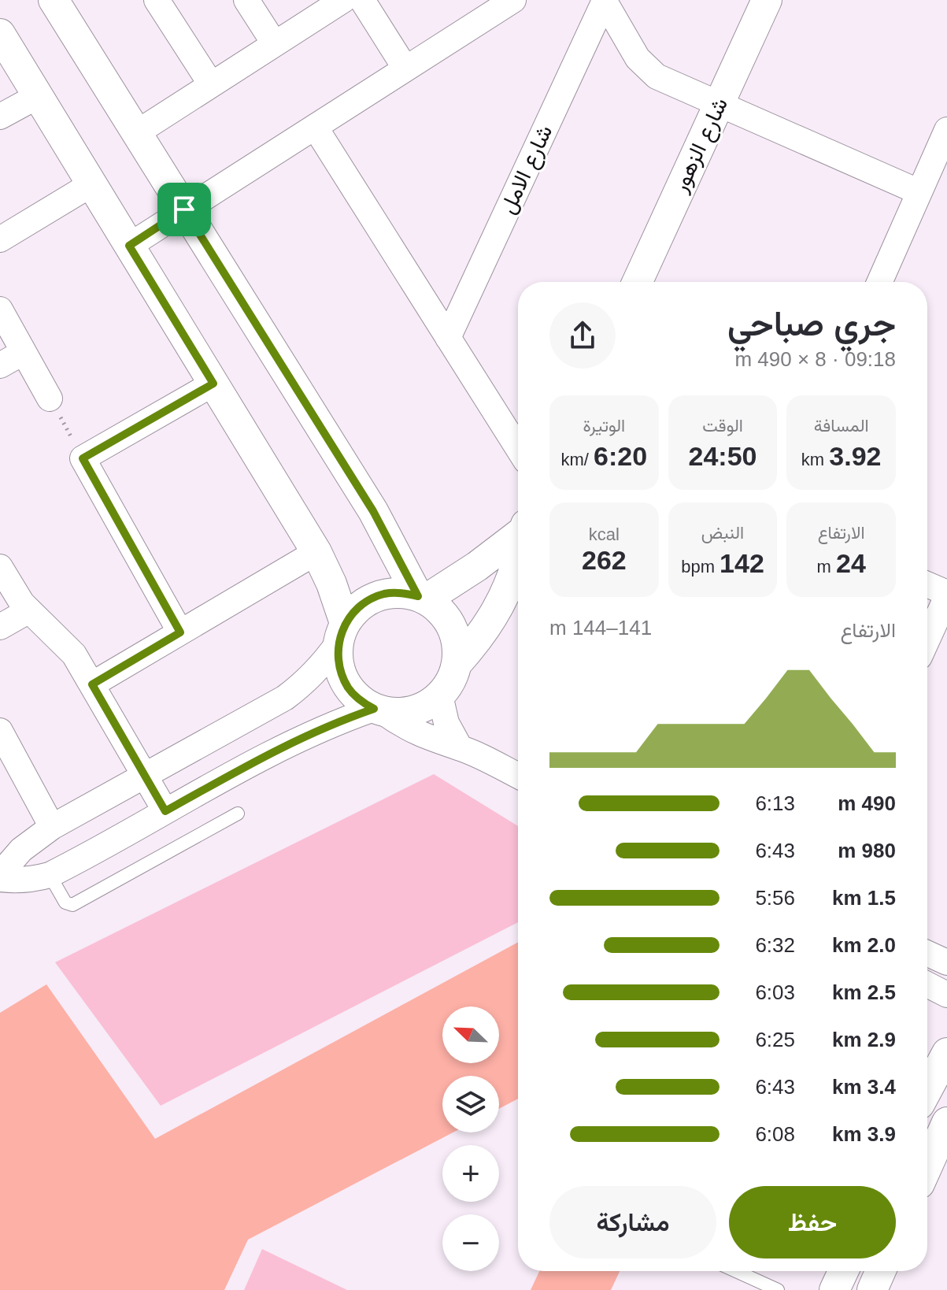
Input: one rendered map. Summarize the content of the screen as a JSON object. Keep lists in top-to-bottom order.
{
  "streets": {
    "street": ["شارع الزهور", "شارع الامل"]
  },
  "north": "top left",
  "page": {
    "heading": ["جري صباحي", "09:18 · 8 × 490 m"],
    "stats": [
      ["المسافة", "3.92 km"],
      ["الوقت", "24:50"],
      ["الوتيرة", "6:20 /km"],
      ["الارتفاع", "24 m"],
      ["النبض", "142 bpm"],
      ["kcal", "262"]
    ],
    "chart": ["الارتفاع", "141–144 m"],
    "list": [
      {
        "name": "490 m",
        "note": "6:13"
      },
      {
        "name": "980 m",
        "note": "6:43"
      },
      {
        "name": "1.5 km",
        "note": "5:56"
      },
      {
        "name": "2.0 km",
        "note": "6:32"
      },
      {
        "name": "2.5 km",
        "note": "6:03"
      },
      {
        "name": "2.9 km",
        "note": "6:25"
      },
      {
        "name": "3.4 km",
        "note": "6:43"
      },
      {
        "name": "3.9 km",
        "note": "6:08"
      }
    ],
    "map_buttons": ["+", "−"],
    "buttons": ["حفظ", "مشاركة"]
  }
}
